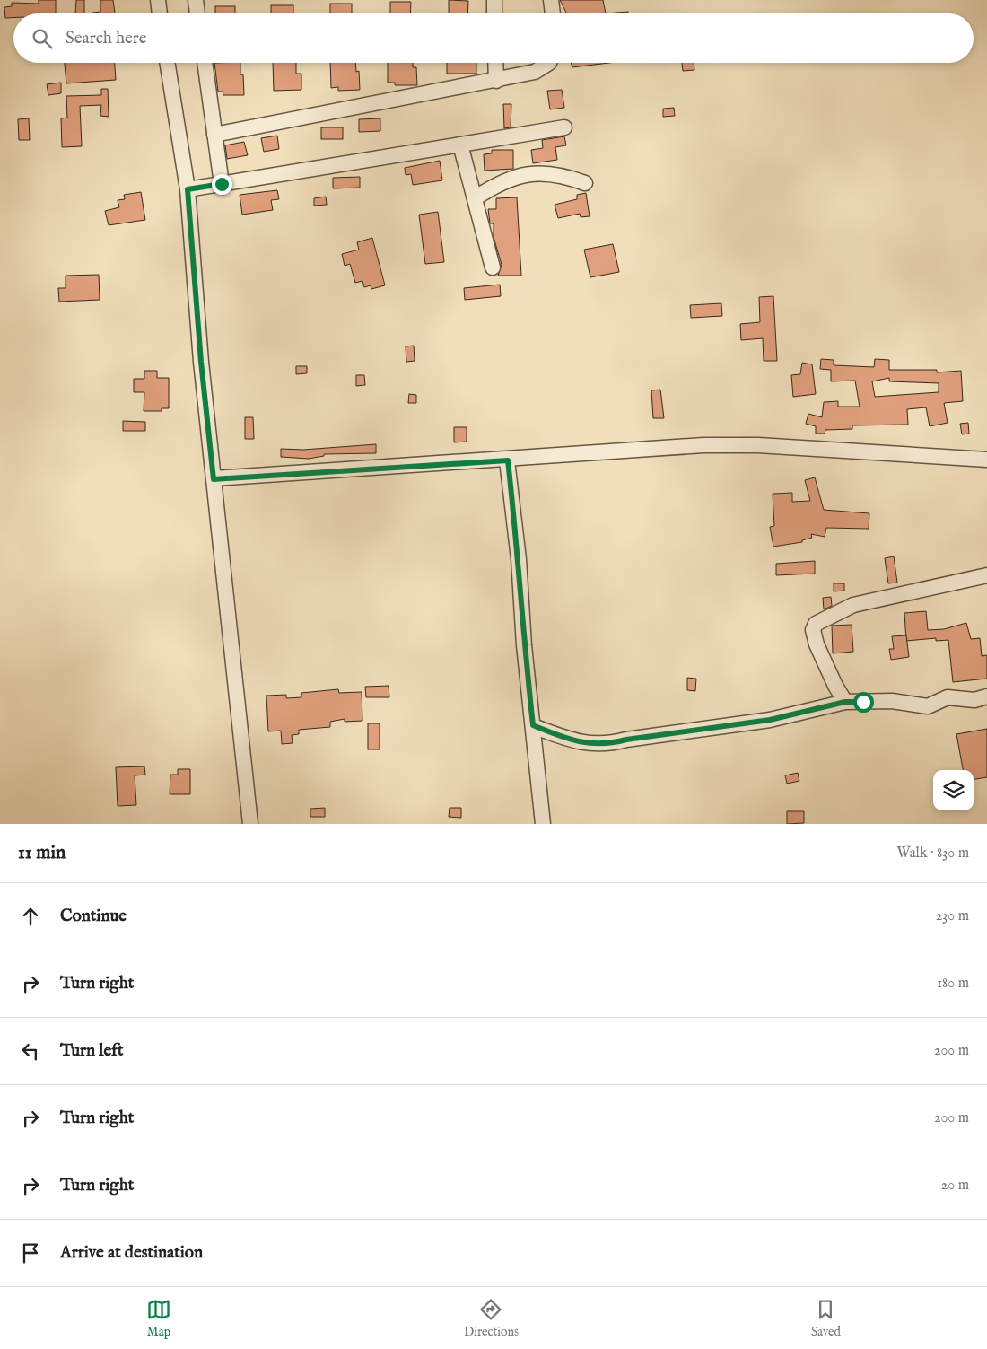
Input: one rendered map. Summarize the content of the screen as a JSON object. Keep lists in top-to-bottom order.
{
  "page": {
    "search": "Search here",
    "heading": ["11 min", "Walk · 830 m"],
    "list": [
      ["Continue", "230 m"],
      ["Turn right", "180 m"],
      ["Turn left", "200 m"],
      ["Turn right", "200 m"],
      ["Turn right", "20 m"],
      "Arrive at destination"
    ],
    "nav": ["Map", "Directions", "Saved"]
  }
}
